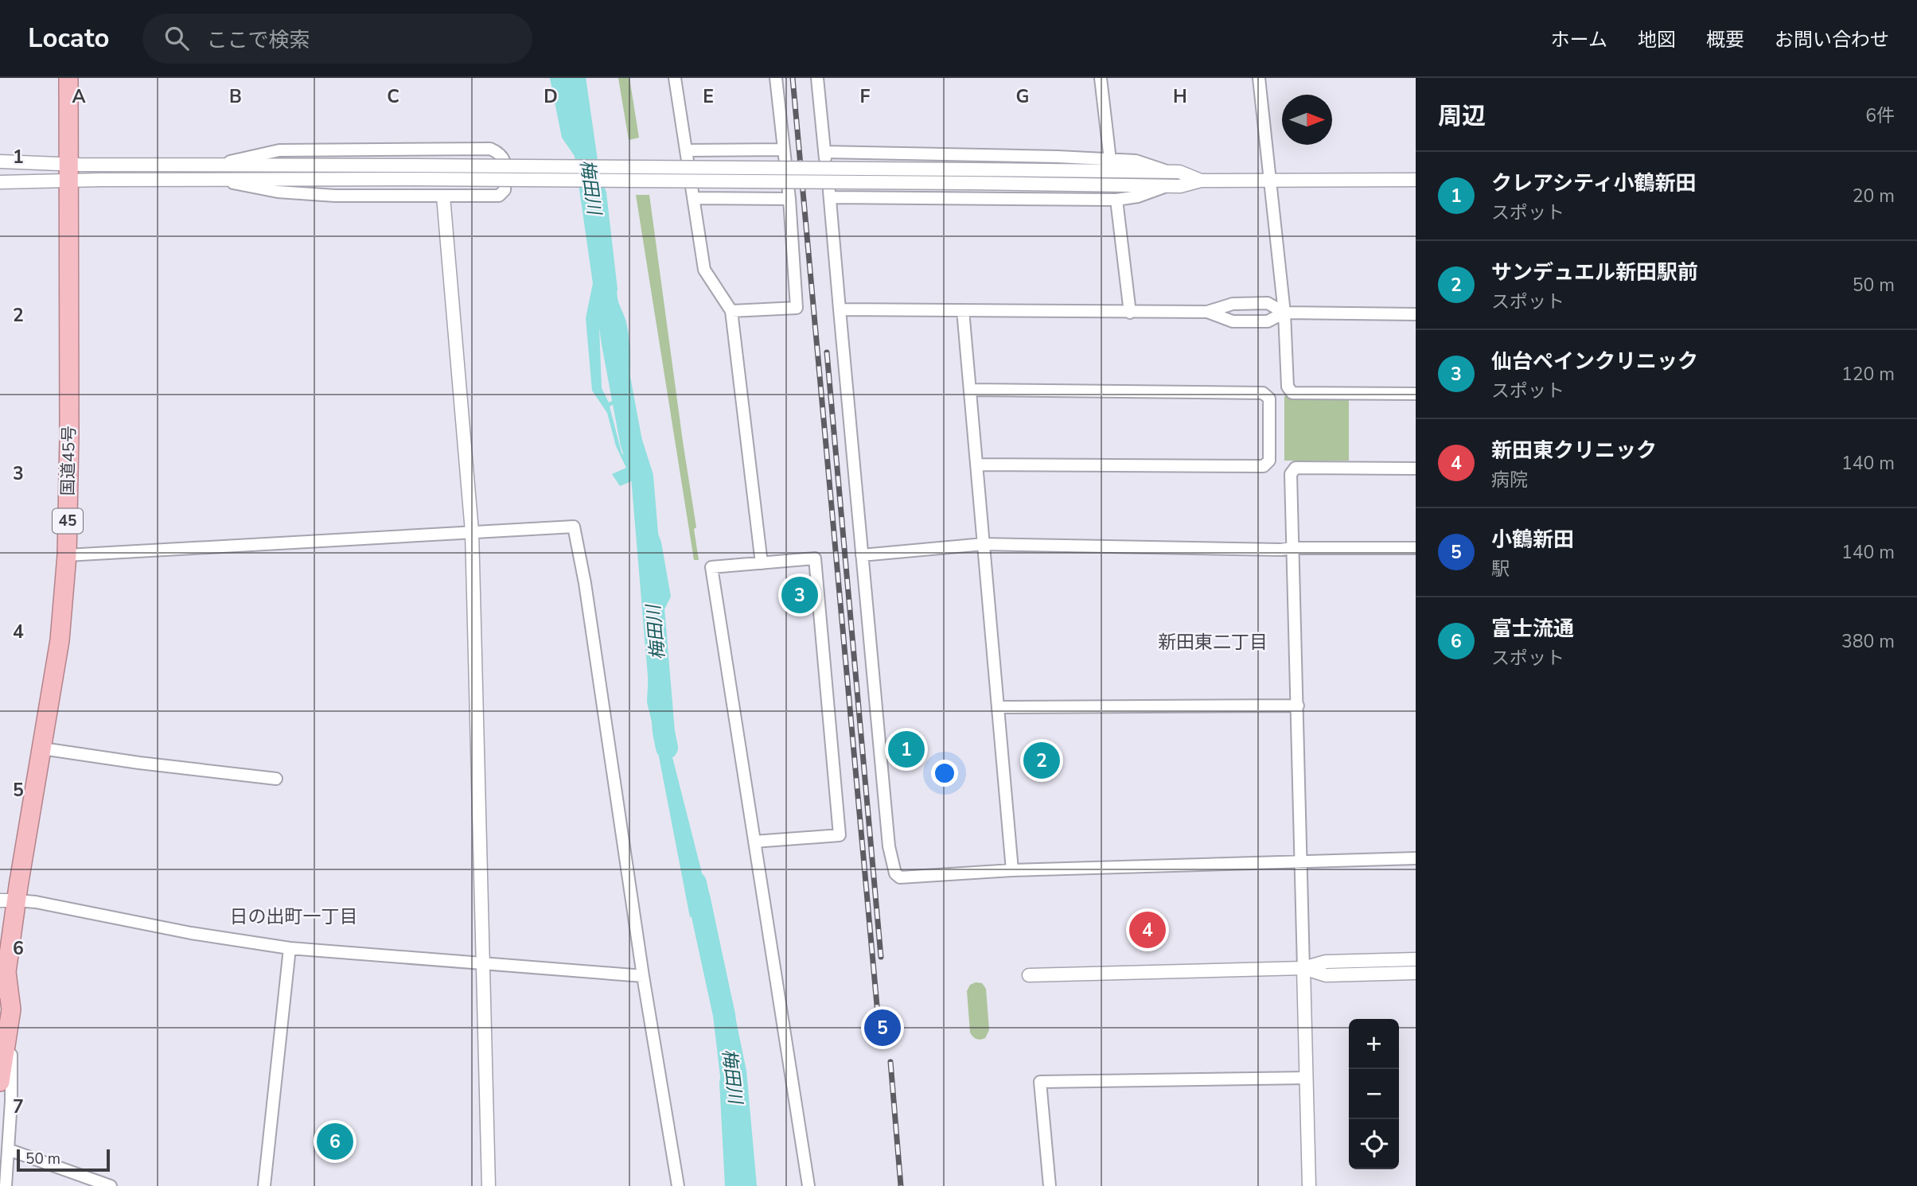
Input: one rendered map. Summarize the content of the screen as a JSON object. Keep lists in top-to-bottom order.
{
  "streets": {
    "highway": ["国道45号", "45"]
  },
  "districts": ["新田東二丁目", "日の出町一丁目"],
  "water": ["梅田川"],
  "scale_bar": "50 m",
  "north": "right",
  "page": {
    "header": "Locato",
    "search": "ここで検索",
    "nav": [
      "ホーム",
      "地図",
      "概要",
      "お問い合わせ"
    ],
    "heading": ["周辺", "6件"],
    "list": [
      {
        "mark": "1",
        "name": "クレアシティ小鶴新田",
        "note": "スポット",
        "value": "20 m"
      },
      {
        "mark": "2",
        "name": "サンデュエル新田駅前",
        "note": "スポット",
        "value": "50 m"
      },
      {
        "mark": "3",
        "name": "仙台ペインクリニック",
        "note": "スポット",
        "value": "120 m"
      },
      {
        "mark": "4",
        "name": "新田東クリニック",
        "note": "病院",
        "value": "140 m"
      },
      {
        "mark": "5",
        "name": "小鶴新田",
        "note": "駅",
        "value": "140 m"
      },
      {
        "mark": "6",
        "name": "富士流通",
        "note": "スポット",
        "value": "380 m"
      }
    ],
    "pins": [
      "3",
      "1",
      "2",
      "4",
      "5",
      "6"
    ],
    "map_buttons": ["+", "−"],
    "scale": "50 m"
  },
  "grid": {
    "columns": [
      "A",
      "B",
      "C",
      "D",
      "E",
      "F",
      "G",
      "H"
    ],
    "rows": [
      "1",
      "2",
      "3",
      "4",
      "5",
      "6",
      "7"
    ]
  }
}
